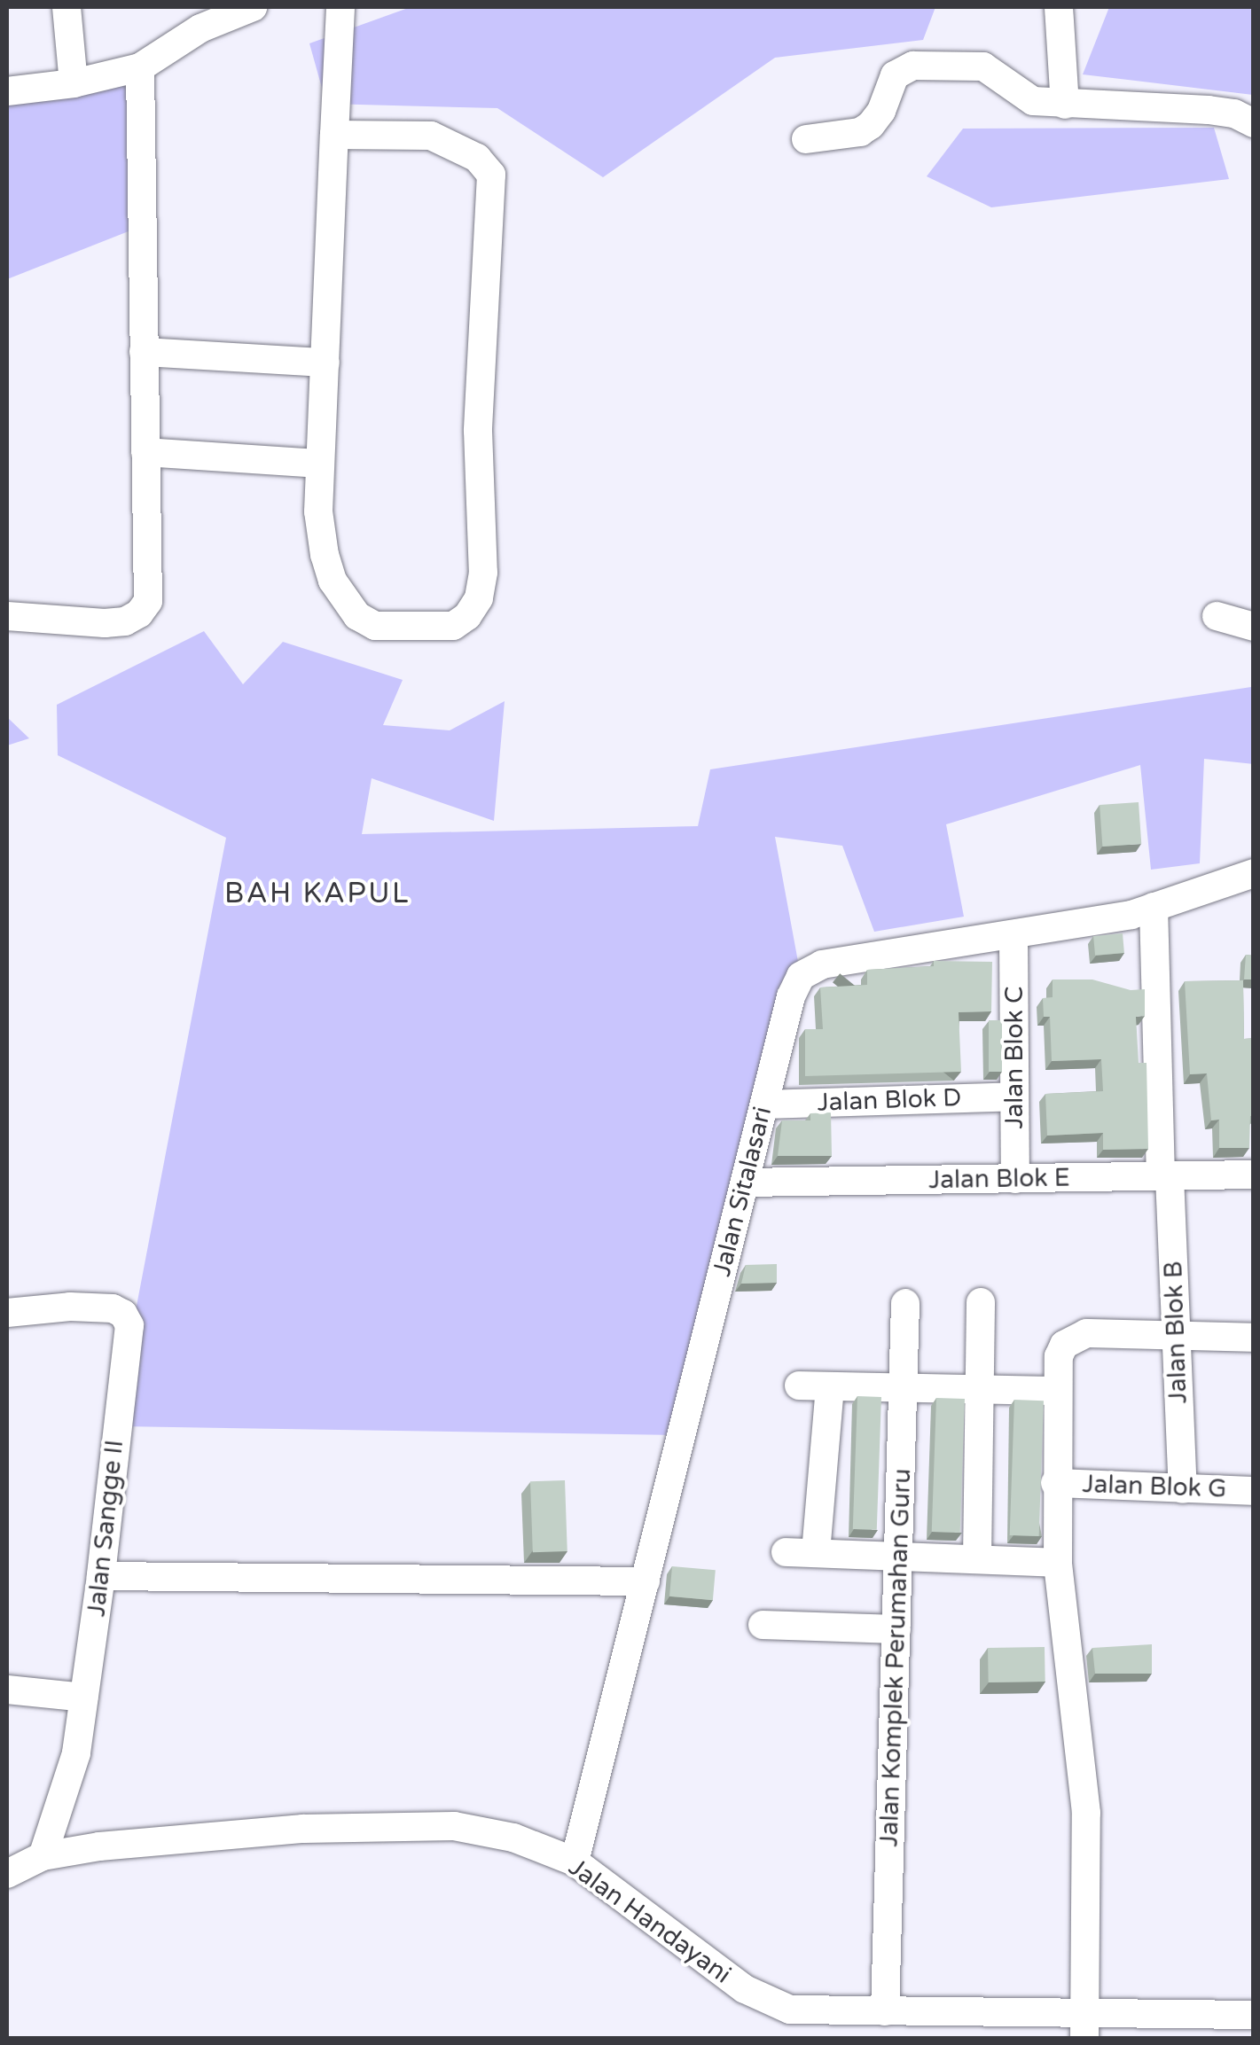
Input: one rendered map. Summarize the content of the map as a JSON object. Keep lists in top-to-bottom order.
{
  "streets": {
    "street": [
      "Jalan Blok C",
      "Jalan Blok D",
      "Jalan Blok E",
      "Jalan Sitalasari",
      "Jalan Blok B",
      "Jalan Blok G",
      "Jalan Sangge II",
      "Jalan Komplek Perumahan Guru",
      "Jalan Handayani"
    ]
  },
  "crossings": [
    ["Jalan Blok C", "Jalan Blok D"],
    ["Jalan Blok C", "Jalan Blok E"],
    ["Jalan Blok C", "Jalan Sitalasari"],
    ["Jalan Blok D", "Jalan Sitalasari"],
    ["Jalan Blok E", "Jalan Sitalasari"],
    ["Jalan Blok E", "Jalan Blok B"],
    ["Jalan Sitalasari", "Jalan Blok B"],
    ["Jalan Sitalasari", "Jalan Handayani"],
    ["Jalan Blok B", "Jalan Blok G"],
    ["Jalan Sangge II", "Jalan Handayani"],
    ["Jalan Komplek Perumahan Guru", "Jalan Handayani"]
  ],
  "districts": ["BAH KAPUL"]
}
